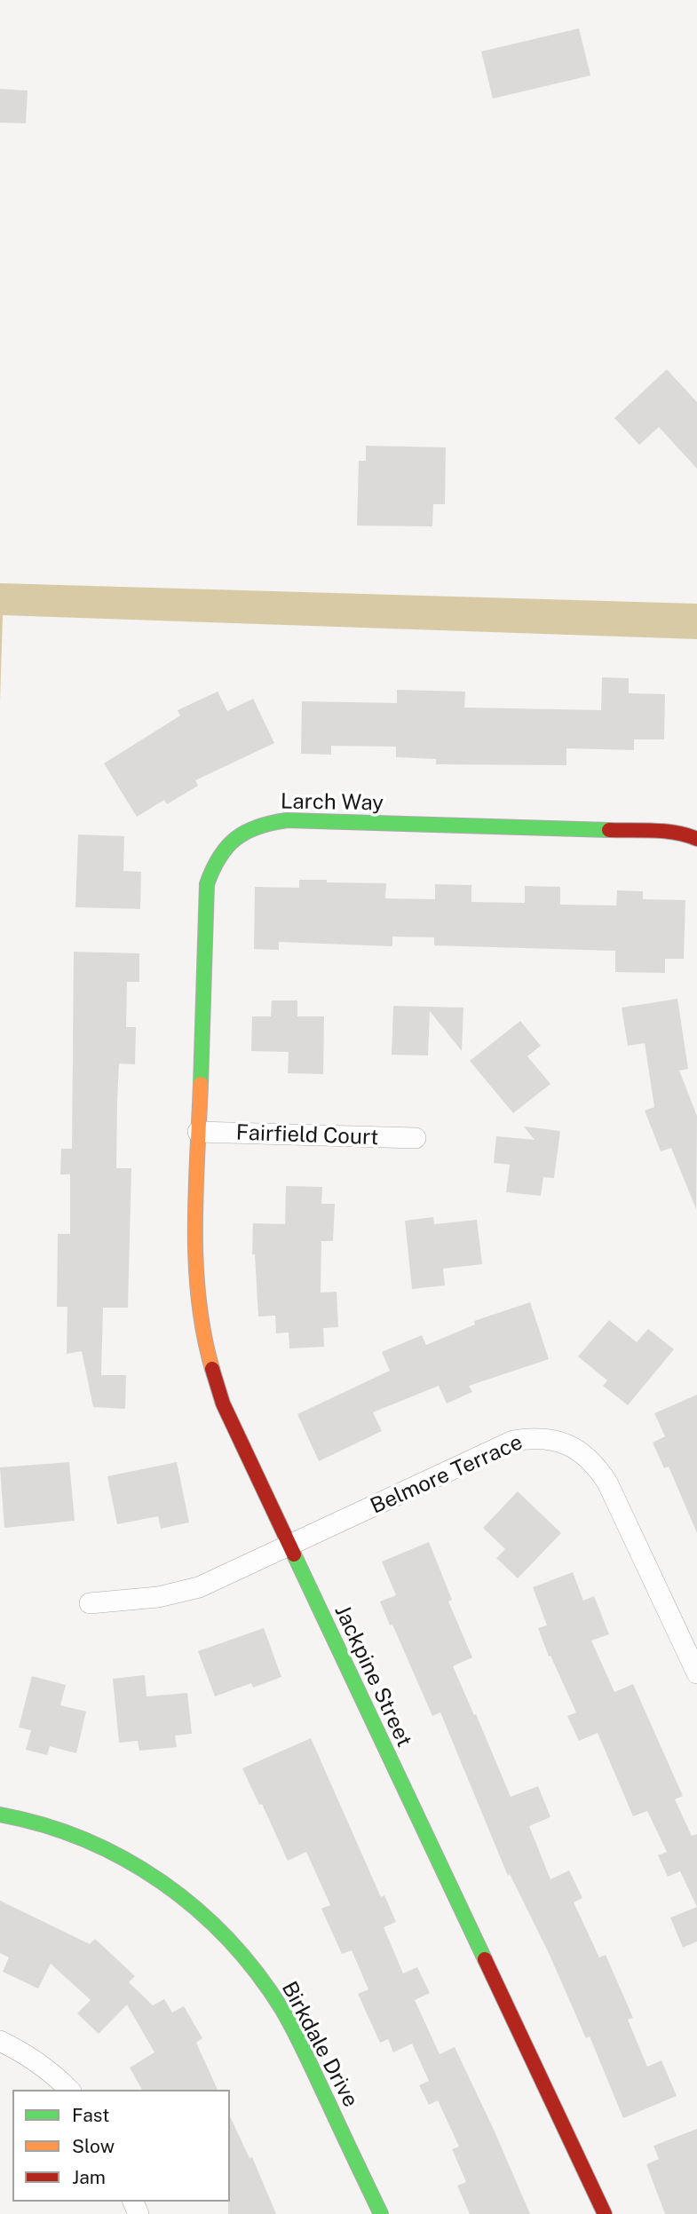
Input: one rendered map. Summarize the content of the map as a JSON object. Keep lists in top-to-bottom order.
{
  "streets": {
    "street": [
      "Larch Way",
      "Fairfield Court",
      "Belmore Terrace",
      "Jackpine Street",
      "Birkdale Drive"
    ]
  },
  "crossings": [
    ["Larch Way", "Fairfield Court"],
    ["Larch Way", "Jackpine Street"],
    ["Fairfield Court", "Jackpine Street"],
    ["Belmore Terrace", "Jackpine Street"]
  ],
  "legend": ["Fast", "Slow", "Jam"]
}
